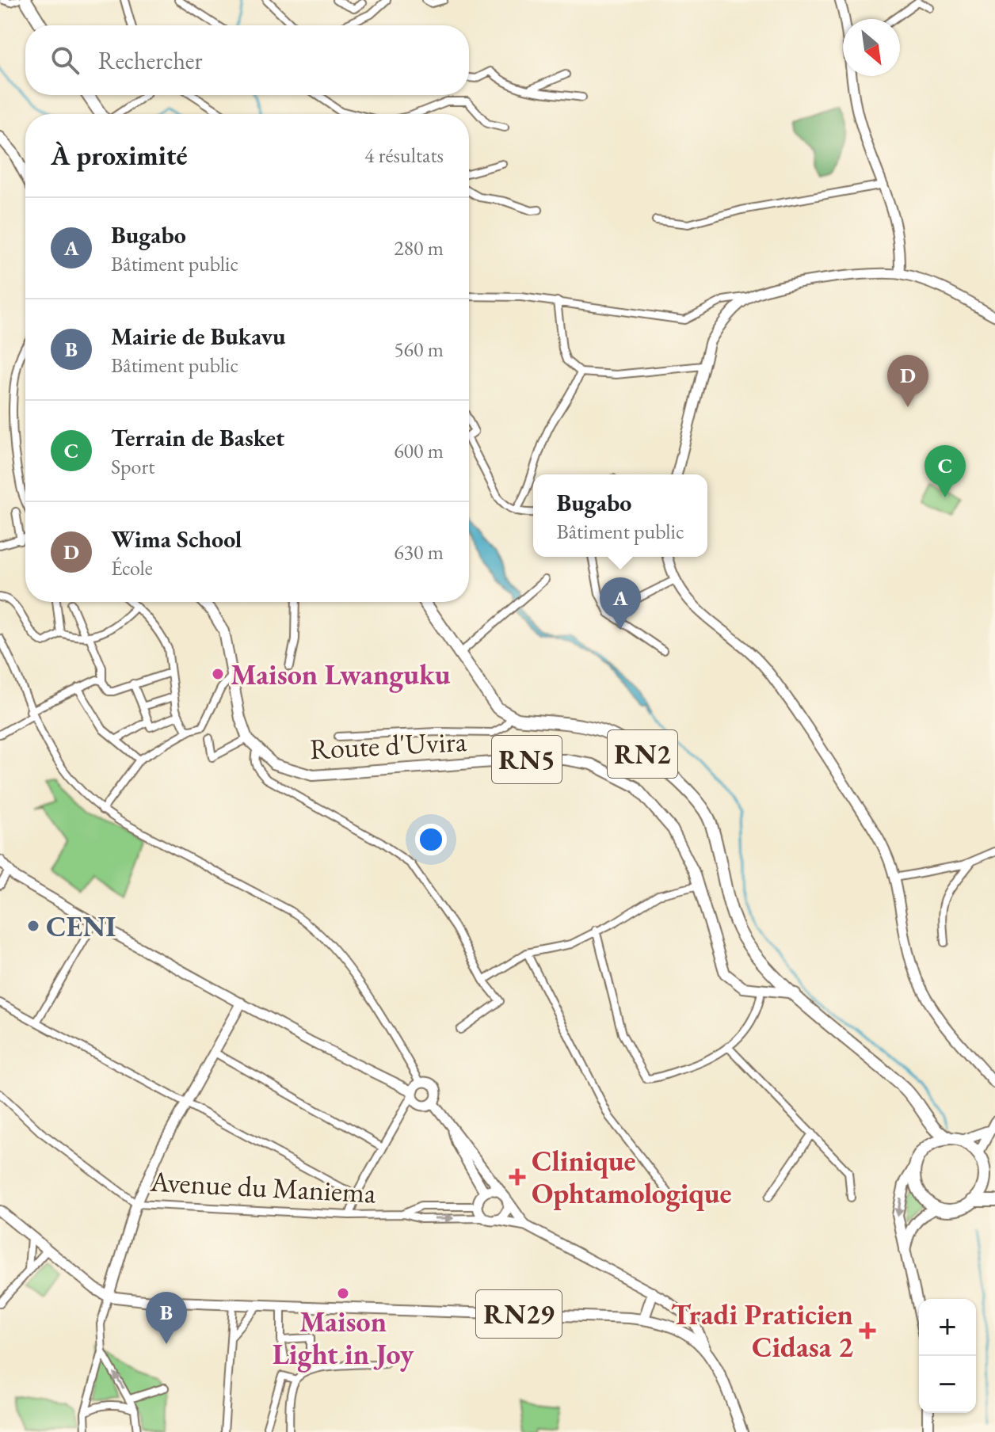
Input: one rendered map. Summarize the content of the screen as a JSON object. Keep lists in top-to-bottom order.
{
  "streets": {
    "highway": ["RN2"],
    "main road": ["Route d'Uvira", "RN5", "RN29"],
    "street": ["Avenue du Maniema"]
  },
  "crossings": [
    ["Route d'Uvira", "RN2"]
  ],
  "places": {
    "other": ["Maison Lwanguku", "CENI", "Maison Light in Joy"],
    "health": ["Clinique Ophtamologique", "Tradi Praticien Cidasa 2"]
  },
  "north": "bottom right",
  "page": {
    "search": "Rechercher",
    "heading": ["À proximité", "4 résultats"],
    "list": [
      {
        "mark": "A",
        "name": "Bugabo",
        "note": "Bâtiment public",
        "value": "280 m"
      },
      {
        "mark": "B",
        "name": "Mairie de Bukavu",
        "note": "Bâtiment public",
        "value": "560 m"
      },
      {
        "mark": "C",
        "name": "Terrain de Basket",
        "note": "Sport",
        "value": "600 m"
      },
      {
        "mark": "D",
        "name": "Wima School",
        "note": "École",
        "value": "630 m"
      }
    ],
    "pins": [
      "D",
      "C",
      "A",
      "B"
    ],
    "popup": ["Bugabo", "Bâtiment public"],
    "map_buttons": ["+", "−"]
  }
}
